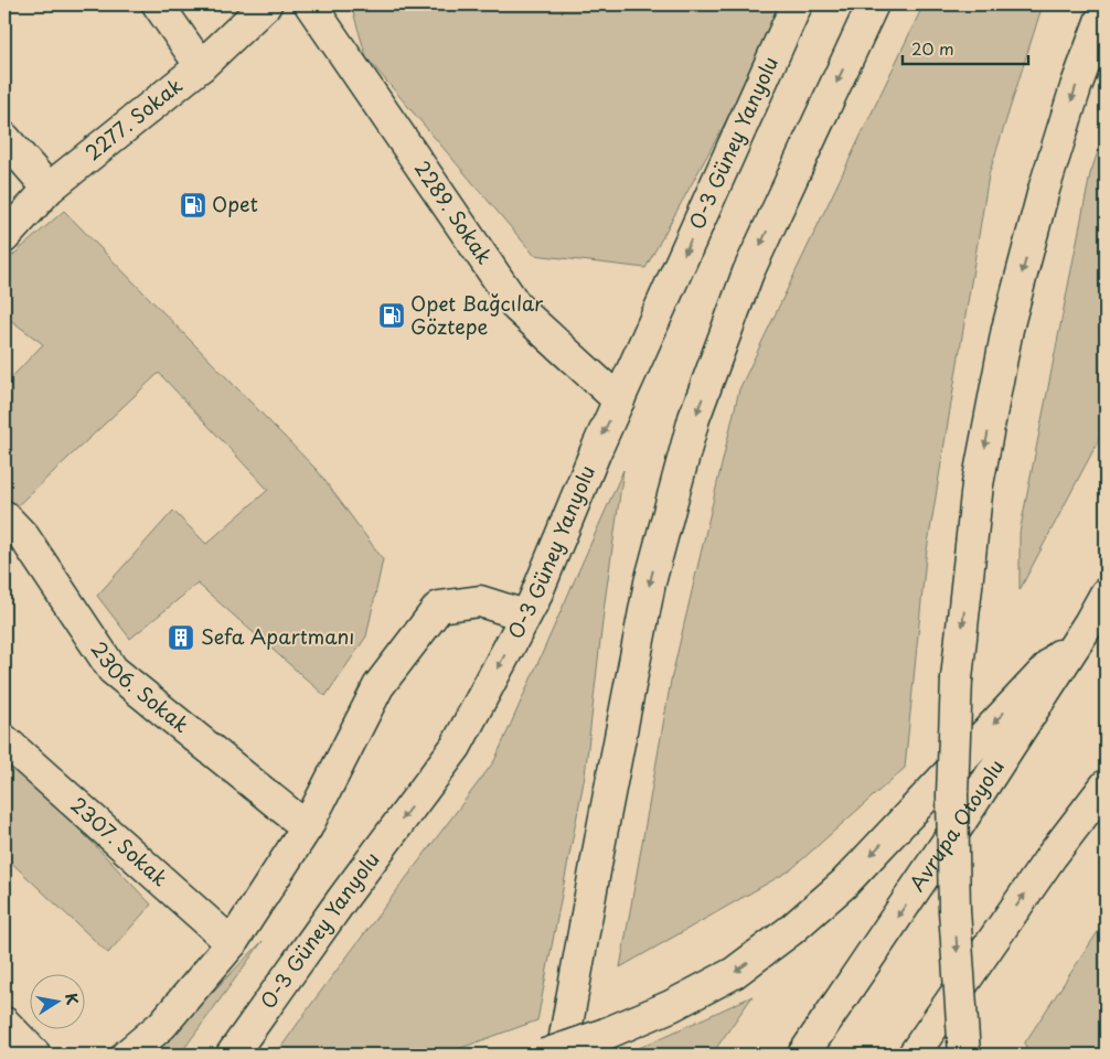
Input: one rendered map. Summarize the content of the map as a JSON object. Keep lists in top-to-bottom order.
{
  "streets": {
    "main road": [
      "2277. Sokak",
      "O-3 Güney Yanyolu",
      "2289. Sokak",
      "2306. Sokak",
      "Avrupa Otoyolu",
      "2307. Sokak"
    ]
  },
  "crossings": [
    ["O-3 Güney Yanyolu", "2289. Sokak"]
  ],
  "places": {
    "fuel station": ["Opet", "Opet Bağcılar Göztepe"],
    "building": ["Sefa Apartmanı"]
  },
  "scale_bar": "20 m",
  "north": "right"
}
